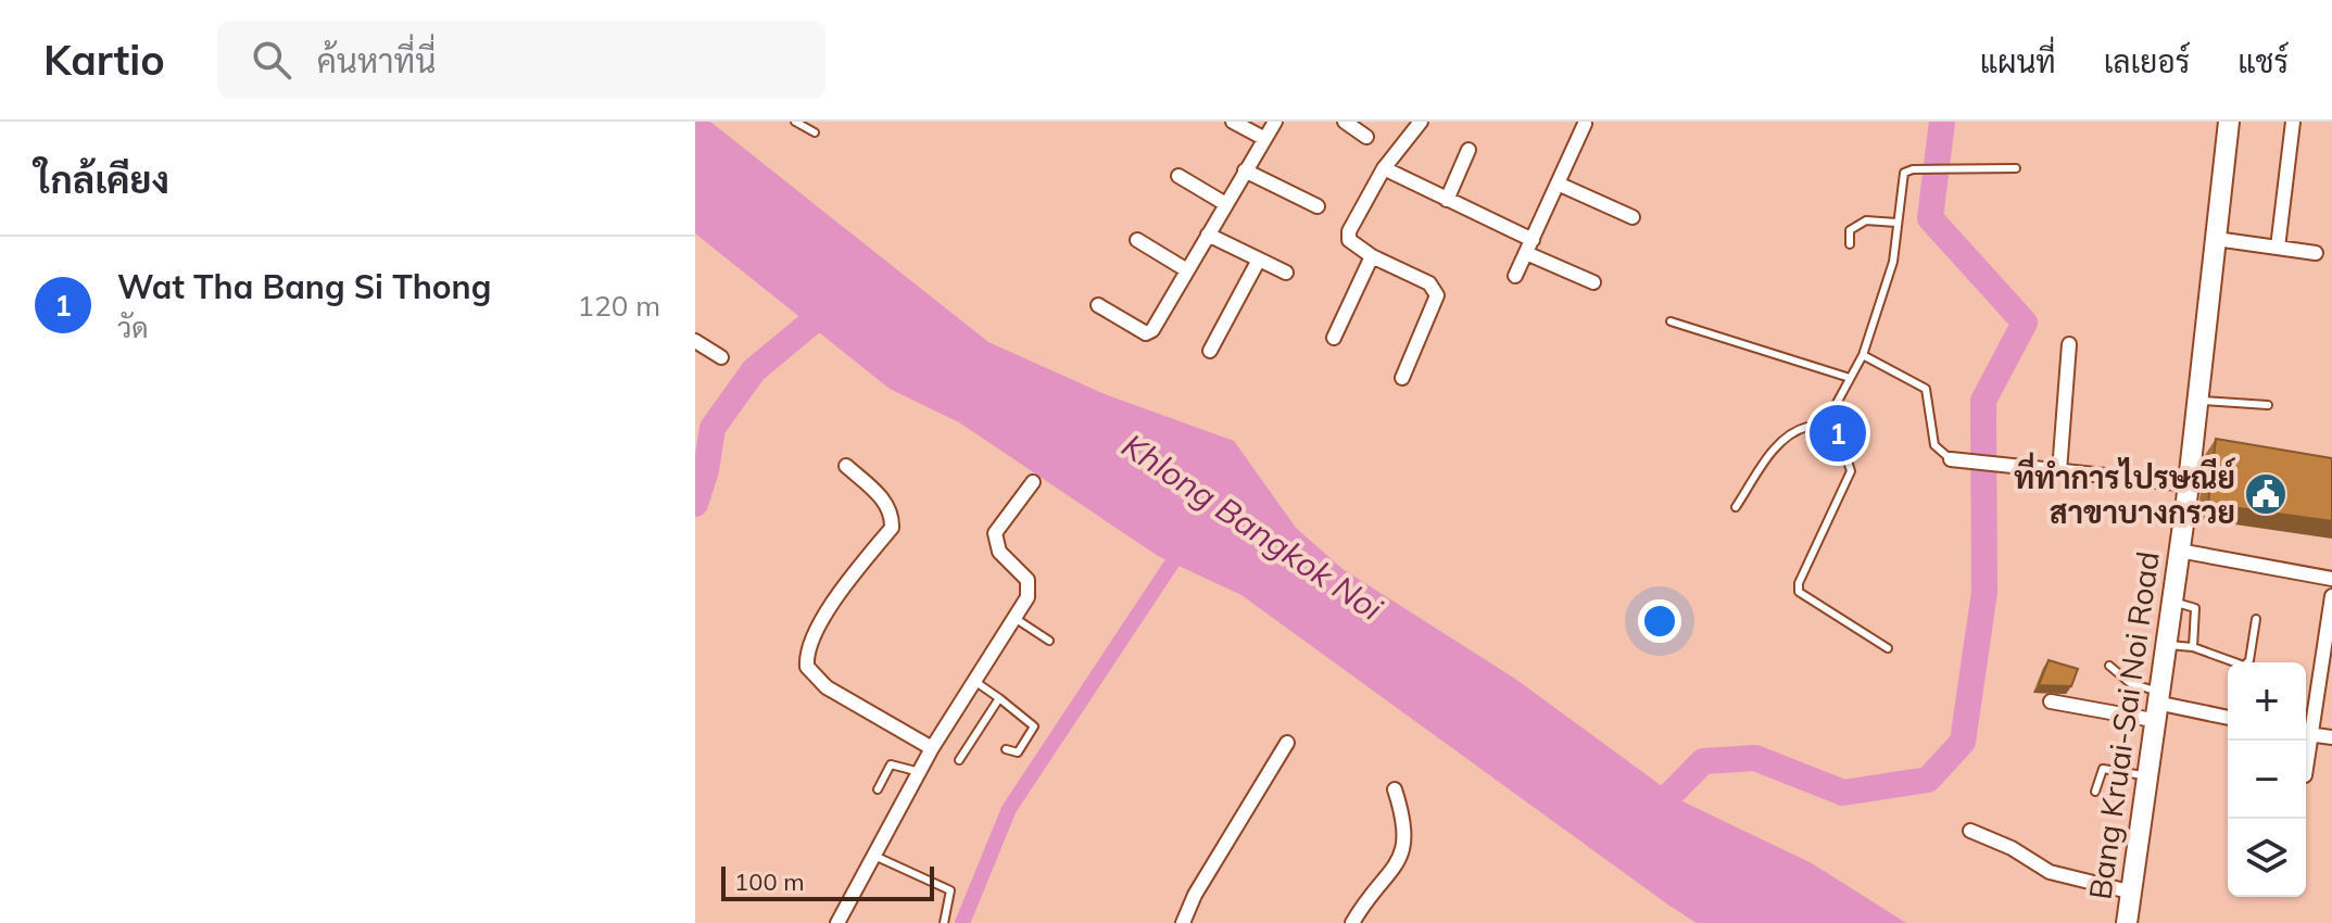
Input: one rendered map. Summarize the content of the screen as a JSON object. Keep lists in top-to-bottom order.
{
  "streets": {
    "main road": ["Bang Kruai-Sai Noi Road"]
  },
  "water": ["Khlong Bangkok Noi"],
  "places": {
    "public building": ["ที่ทำการไปรษณีย์ สาขาบางกรวย"]
  },
  "scale_bar": "100 m",
  "page": {
    "header": "Kartio",
    "search": "ค้นหาที่นี่",
    "nav": ["แผนที่", "เลเยอร์", "แชร์"],
    "heading": "ใกล้เคียง",
    "list": [
      {
        "mark": "1",
        "name": "Wat Tha Bang Si Thong",
        "note": "วัด",
        "value": "120 m"
      }
    ],
    "pins": "1",
    "map_buttons": ["+", "−"],
    "scale": "100 m"
  }
}
